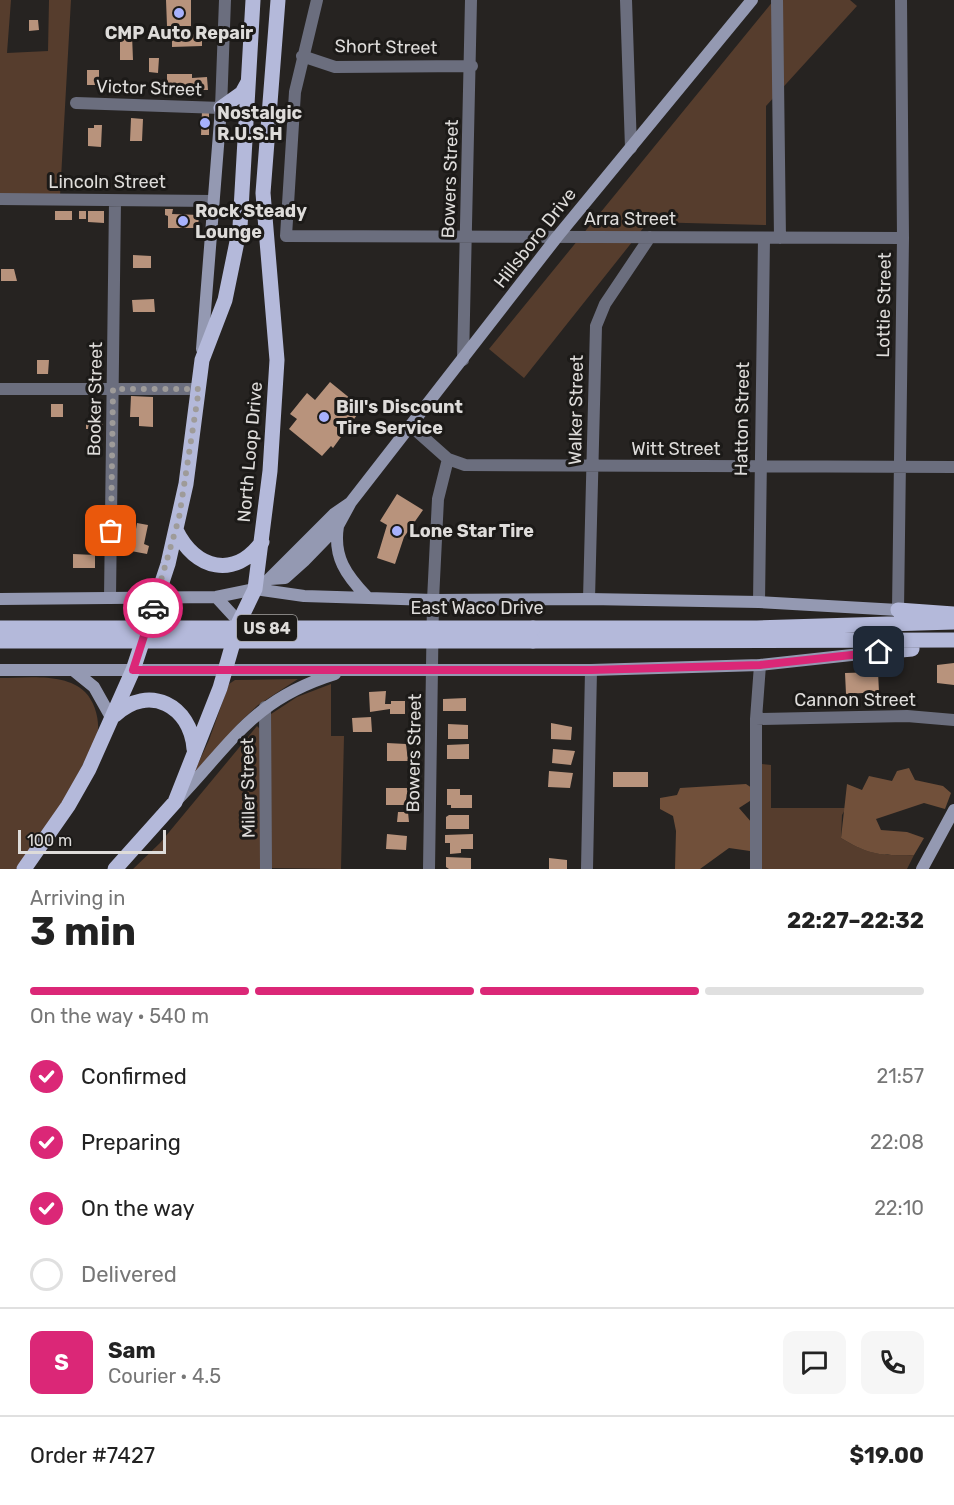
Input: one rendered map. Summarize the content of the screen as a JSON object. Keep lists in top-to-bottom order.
{
  "streets": {
    "main road": [
      "Hillsboro Drive",
      "North Loop Drive",
      "East Waco Drive",
      "US 84"
    ],
    "street": [
      "Short Street",
      "Victor Street",
      "Bowers Street",
      "Lincoln Street",
      "Arra Street",
      "Lottie Street",
      "Booker Street",
      "Walker Street",
      "Hatton Street",
      "Witt Street",
      "Cannon Street",
      "Miller Street"
    ]
  },
  "crossings": [
    ["Short Street", "Bowers Street"],
    ["Short Street", "Arra Street"],
    ["Bowers Street", "Arra Street"],
    ["Bowers Street", "Hillsboro Drive"],
    ["Bowers Street", "Witt Street"],
    ["Bowers Street", "East Waco Drive"],
    ["Lincoln Street", "Booker Street"],
    ["Arra Street", "Hillsboro Drive"],
    ["Arra Street", "Lottie Street"],
    ["Arra Street", "Walker Street"],
    ["Arra Street", "Hatton Street"],
    ["Hillsboro Drive", "Witt Street"],
    ["Hillsboro Drive", "North Loop Drive"],
    ["Hillsboro Drive", "East Waco Drive"],
    ["Lottie Street", "Witt Street"],
    ["Lottie Street", "East Waco Drive"],
    ["Booker Street", "East Waco Drive"],
    ["Walker Street", "Witt Street"],
    ["Walker Street", "East Waco Drive"],
    ["Hatton Street", "Witt Street"],
    ["Hatton Street", "East Waco Drive"],
    ["North Loop Drive", "East Waco Drive"]
  ],
  "places": [
    "CMP Auto Repair",
    "Nostalgic R.U.S.H",
    "Rock Steady Lounge",
    "Bill's Discount Tire Service",
    "Lone Star Tire"
  ],
  "scale_bar": "100 m",
  "page": {
    "scale": "100 m",
    "heading": ["3 min", "Arriving in", "22:27–22:32"],
    "panel": [
      "Sam",
      "Courier · 4.5",
      "Order #7427",
      "$19.00"
    ],
    "bar": "On the way · 540 m",
    "list": [
      ["Confirmed", "21:57"],
      ["Preparing", "22:08"],
      ["On the way", "22:10"],
      "Delivered"
    ],
    "round": "S"
  }
}
